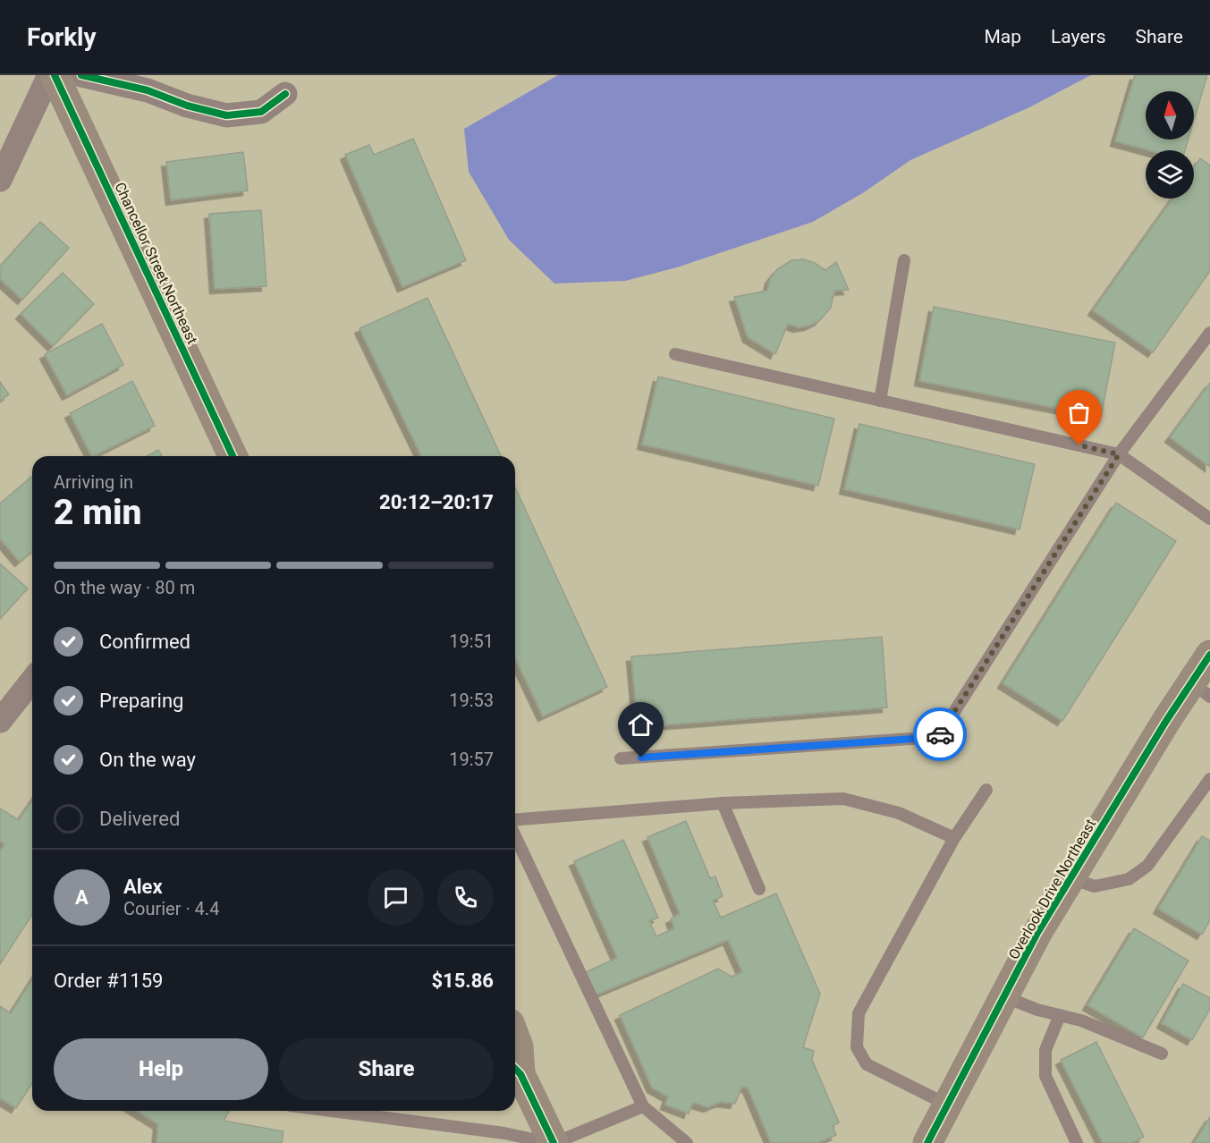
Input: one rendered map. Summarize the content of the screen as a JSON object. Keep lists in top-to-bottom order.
{
  "streets": {
    "street": ["Chancellor Street Northeast", "Overlook Drive Northeast"]
  },
  "north": "top",
  "page": {
    "header": "Forkly",
    "nav": ["Map", "Layers", "Share"],
    "heading": ["2 min", "Arriving in", "20:12–20:17"],
    "panel": [
      "Alex",
      "Courier · 4.4",
      "Order #1159",
      "$15.86"
    ],
    "bar": "On the way · 80 m",
    "list": [
      ["Confirmed", "19:51"],
      ["Preparing", "19:53"],
      ["On the way", "19:57"],
      "Delivered"
    ],
    "round": "A",
    "buttons": ["Help", "Share"]
  }
}
